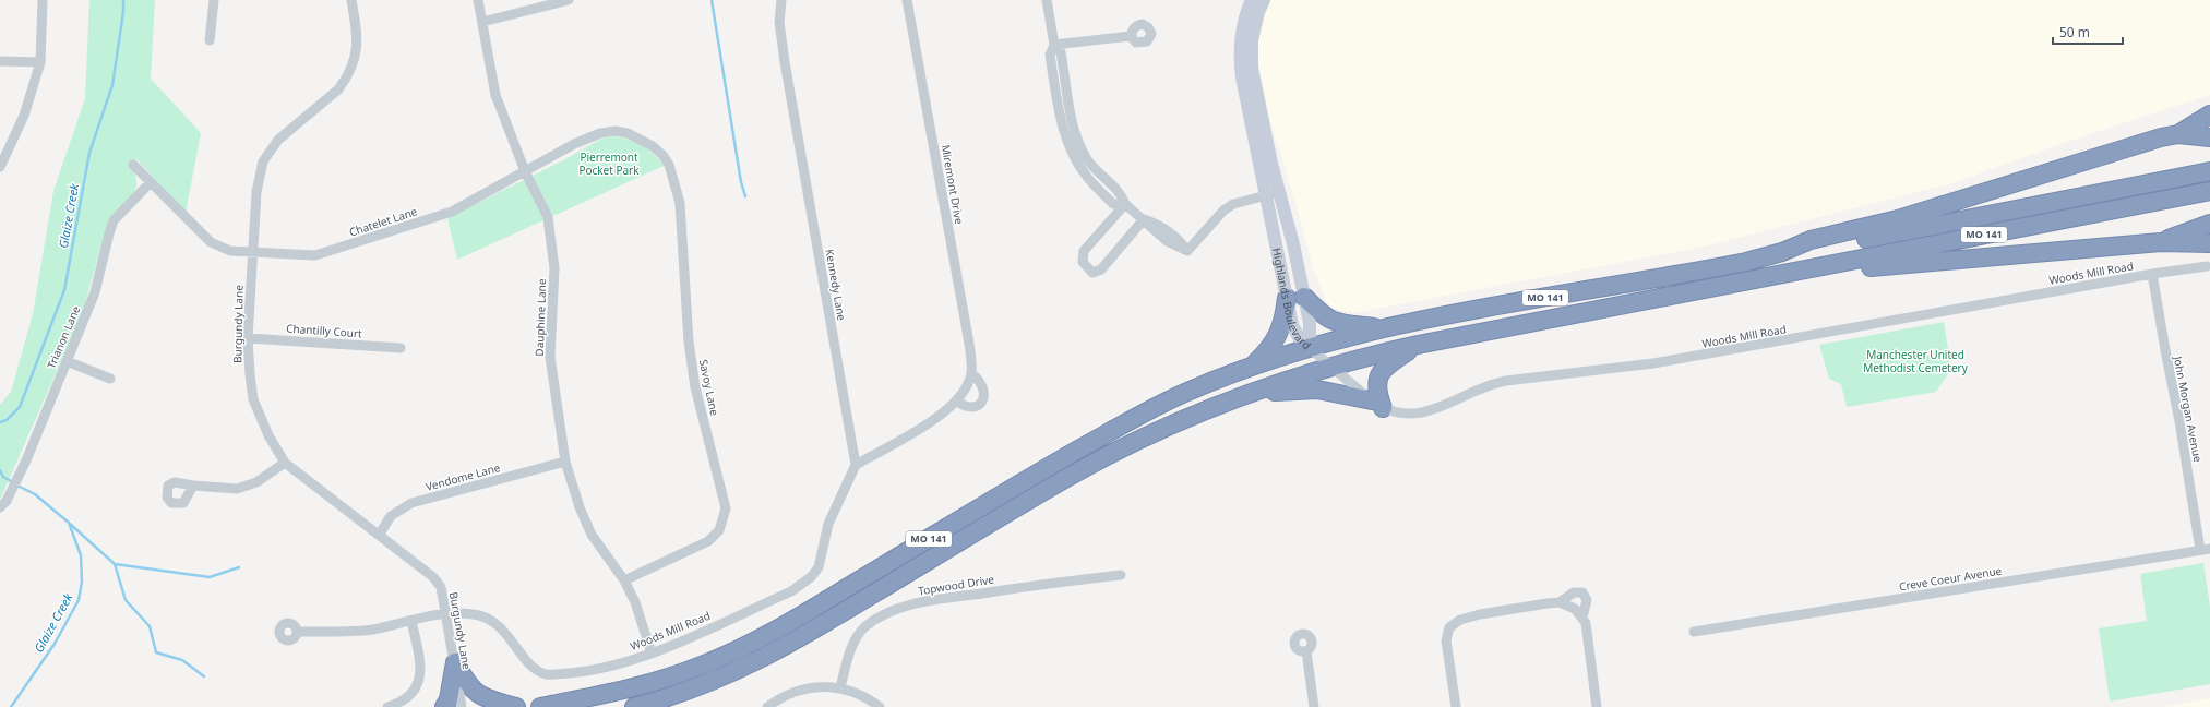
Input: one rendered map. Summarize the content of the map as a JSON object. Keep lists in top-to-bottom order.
{
  "streets": {
    "highway": ["MO 141"],
    "street": [
      "Miremont Drive",
      "Chatelet Lane",
      "Woods Mill Road",
      "Kennedy Lane",
      "Highlands Boulevard",
      "Dauphine Lane",
      "Burgundy Lane",
      "Chantilly Court",
      "Trianon Lane",
      "Savoy Lane",
      "John Morgan Avenue",
      "Vendome Lane",
      "Creve Coeur Avenue",
      "Topwood Drive"
    ]
  },
  "crossings": [
    ["Miremont Drive", "Woods Mill Road"],
    ["Miremont Drive", "Kennedy Lane"],
    ["Chatelet Lane", "Dauphine Lane"],
    ["Chatelet Lane", "Burgundy Lane"],
    ["Chatelet Lane", "Trianon Lane"],
    ["Chatelet Lane", "Savoy Lane"],
    ["MO 141", "Woods Mill Road"],
    ["MO 141", "Highlands Boulevard"],
    ["Woods Mill Road", "Kennedy Lane"],
    ["Woods Mill Road", "Highlands Boulevard"],
    ["Woods Mill Road", "Dauphine Lane"],
    ["Woods Mill Road", "Burgundy Lane"],
    ["Woods Mill Road", "John Morgan Avenue"],
    ["Dauphine Lane", "Savoy Lane"],
    ["Dauphine Lane", "Vendome Lane"],
    ["Burgundy Lane", "Chantilly Court"],
    ["Burgundy Lane", "Vendome Lane"],
    ["John Morgan Avenue", "Creve Coeur Avenue"]
  ],
  "water": ["Glaize Creek"],
  "parks": ["Pierremont Pocket Park", "Manchester United Methodist Cemetery"],
  "scale_bar": "50 m"
}
